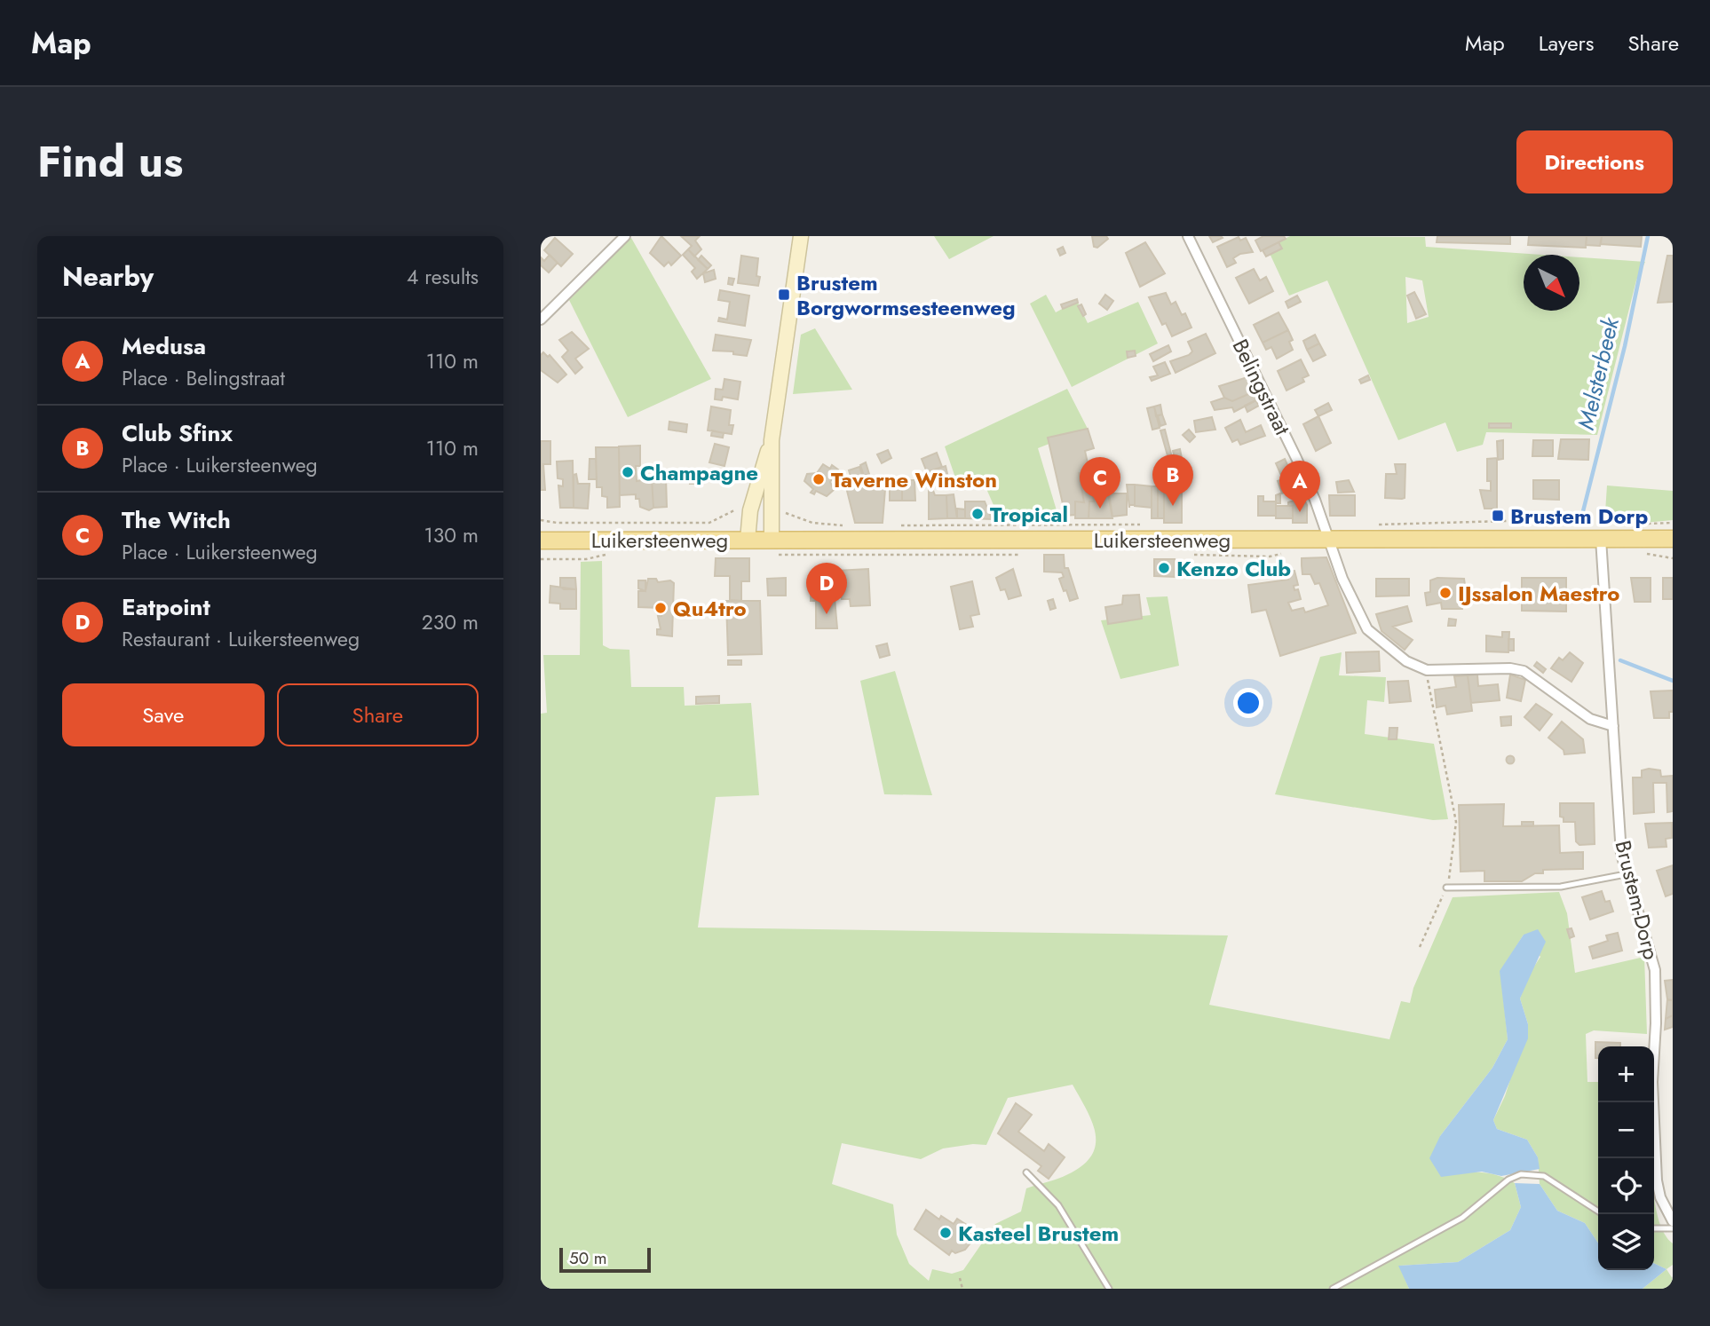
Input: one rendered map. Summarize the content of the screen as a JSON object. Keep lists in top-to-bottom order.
{
  "streets": {
    "main road": ["Luikersteenweg"],
    "street": ["Belingstraat", "Brustem-Dorp"]
  },
  "crossings": [
    ["Belingstraat", "Luikersteenweg"],
    ["Luikersteenweg", "Brustem-Dorp"]
  ],
  "water": ["Melsterbeek"],
  "places": {
    "transit": ["Brustem Borgwormsesteenweg", "Brustem Dorp"],
    "other": [
      "Champagne",
      "Taverne Winston",
      "Tropical",
      "Kenzo Club",
      "IJssalon Maestro",
      "Qu4tro",
      "Kasteel Brustem"
    ]
  },
  "scale_bar": "50 m",
  "north": "bottom right",
  "page": {
    "header": "Map",
    "nav": ["Map", "Layers", "Share"],
    "title": "Find us",
    "buttons": [
      "Directions",
      ["Save", "Share"]
    ],
    "heading": ["Nearby", "4 results"],
    "list": [
      {
        "mark": "A",
        "name": "Medusa",
        "note": "Place · Belingstraat",
        "value": "110 m"
      },
      {
        "mark": "B",
        "name": "Club Sfinx",
        "note": "Place · Luikersteenweg",
        "value": "110 m"
      },
      {
        "mark": "C",
        "name": "The Witch",
        "note": "Place · Luikersteenweg",
        "value": "130 m"
      },
      {
        "mark": "D",
        "name": "Eatpoint",
        "note": "Restaurant · Luikersteenweg",
        "value": "230 m"
      }
    ],
    "pins": [
      "B",
      "C",
      "A",
      "D"
    ],
    "map_buttons": ["+", "−"],
    "scale": "50 m"
  }
}
